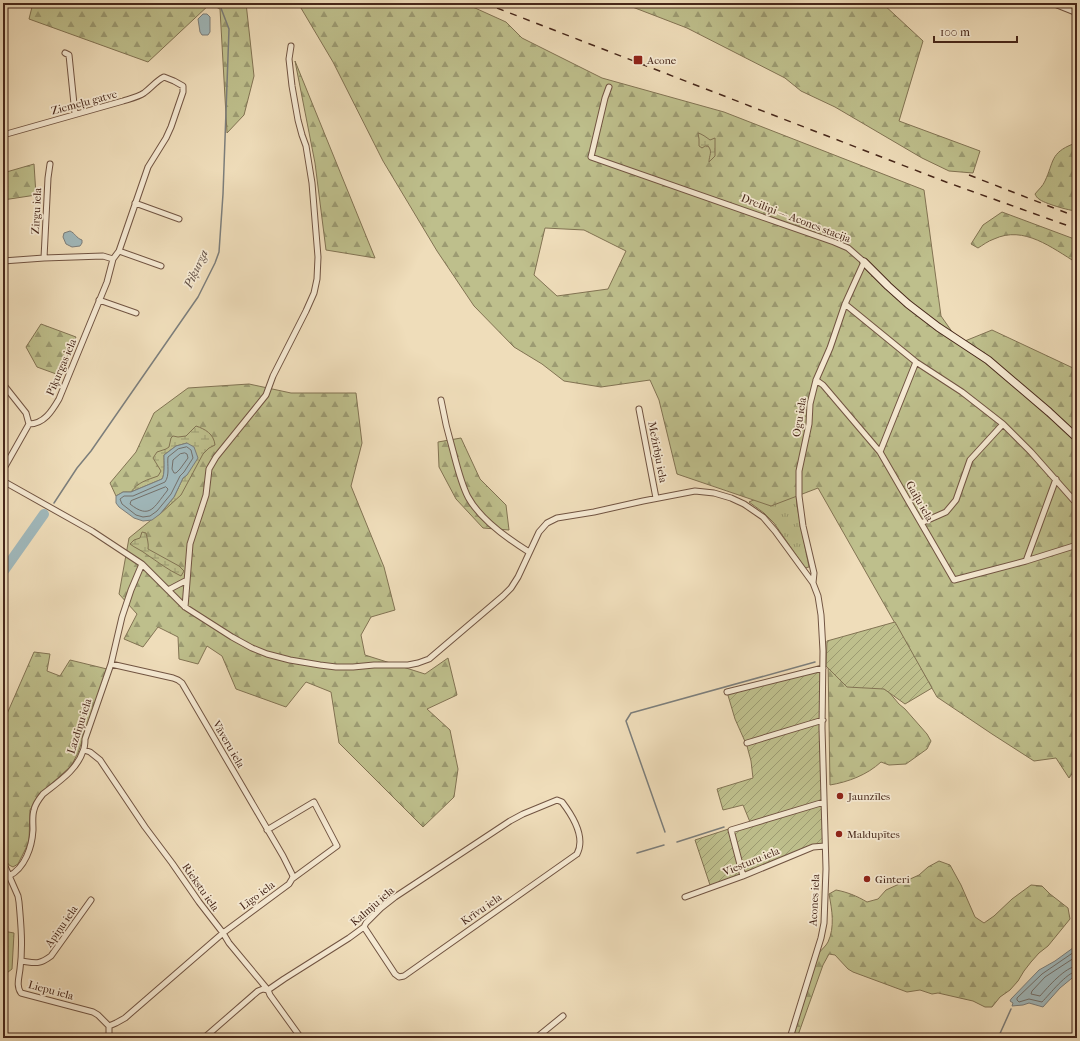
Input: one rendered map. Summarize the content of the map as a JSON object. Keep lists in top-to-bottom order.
{
  "streets": {
    "street": [
      "Ziemeļu gatve",
      "Zirgu iela",
      "Dreiliņi — Acones stacija",
      "Piķurgas iela",
      "Ogu iela",
      "Mežirbju iela",
      "Gaiļu iela",
      "Lazdiņu iela",
      "Vāveru iela",
      "Viesturu iela",
      "Riekstu iela",
      "Līgo iela",
      "Acones iela",
      "Kalmju iela",
      "Krīvu iela",
      "Apiņu iela",
      "Liepu iela"
    ]
  },
  "crossings": [
    ["Ziemeļu gatve", "Piķurgas iela"],
    ["Dreiliņi — Acones stacija", "Ogu iela"],
    ["Ogu iela", "Gaiļu iela"],
    ["Ogu iela", "Acones iela"],
    ["Lazdiņu iela", "Vāveru iela"],
    ["Lazdiņu iela", "Riekstu iela"],
    ["Lazdiņu iela", "Liepu iela"],
    ["Vāveru iela", "Līgo iela"],
    ["Viesturu iela", "Acones iela"],
    ["Riekstu iela", "Līgo iela"],
    ["Riekstu iela", "Kalmju iela"],
    ["Līgo iela", "Liepu iela"],
    ["Kalmju iela", "Krīvu iela"],
    ["Apiņu iela", "Liepu iela"]
  ],
  "water": ["Piķurga"],
  "places": {
    "transit": ["Acone"],
    "other": ["Jaunzīles", "Maldupītes", "Ginteri"]
  },
  "scale_bar": "100 m"
}
